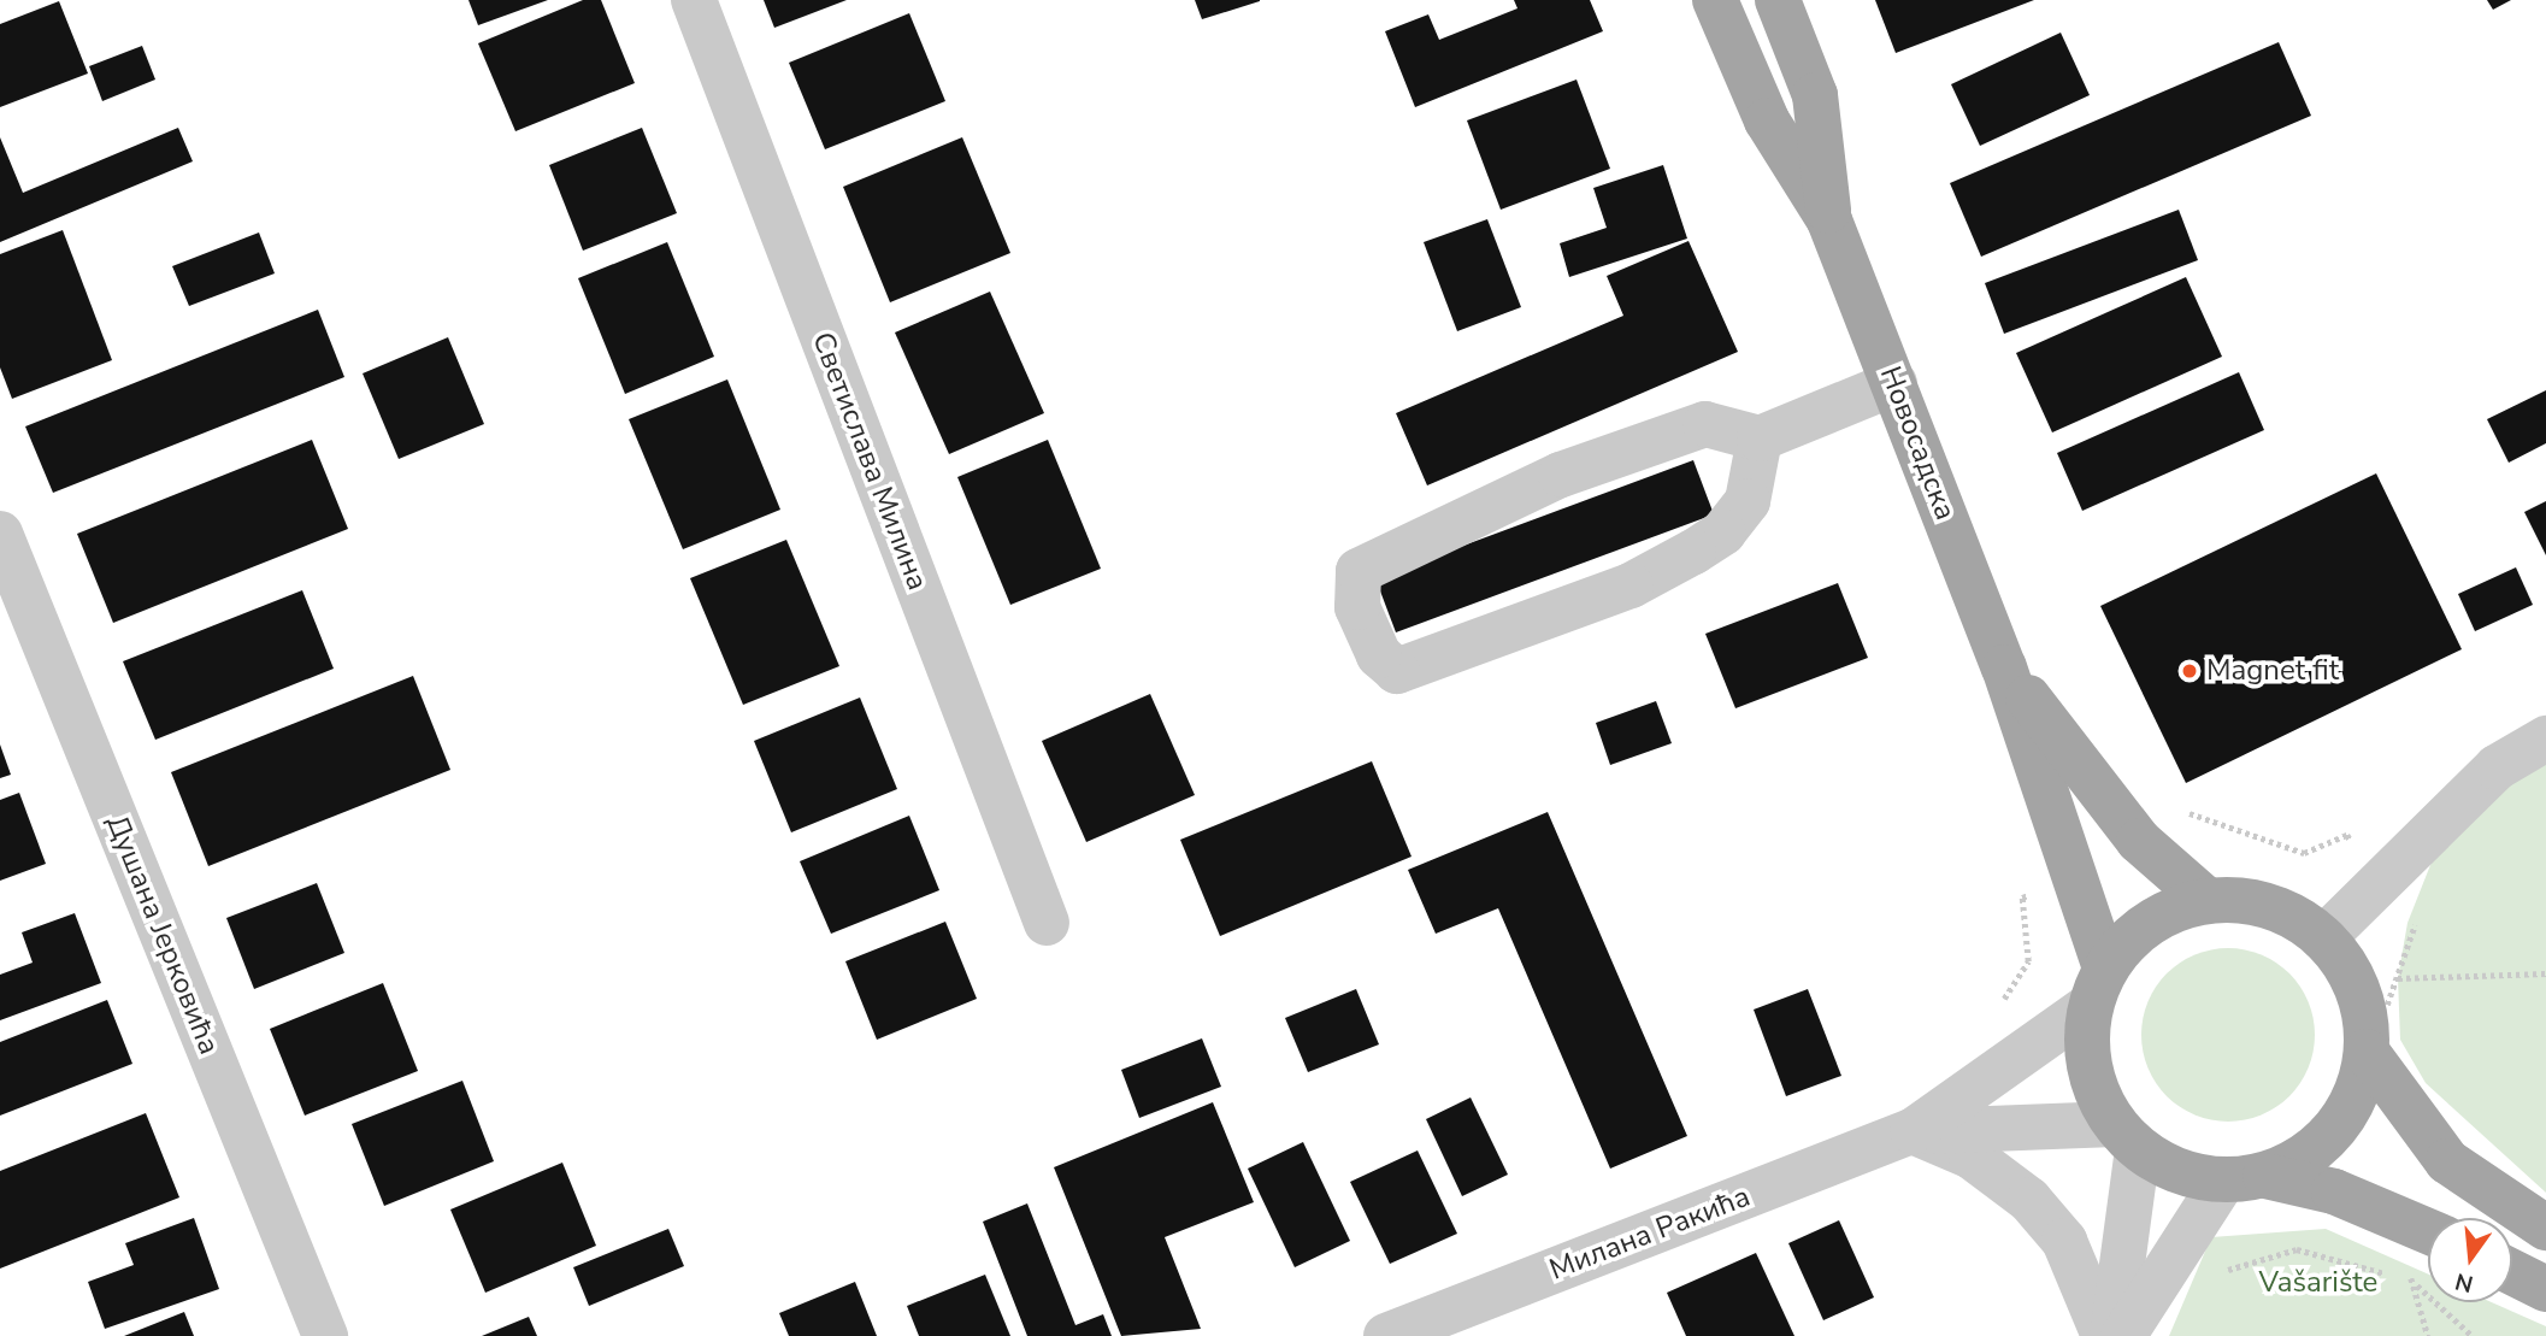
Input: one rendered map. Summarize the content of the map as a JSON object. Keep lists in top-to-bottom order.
{
  "streets": {
    "main road": ["Новосадска"],
    "street": ["Светислава Милина", "Душана Јерковића", "Милана Ракића"]
  },
  "crossings": [
    ["Новосадска", "Милана Ракића"]
  ],
  "parks": ["Vašarište"],
  "places": ["Magnet fit"],
  "north": "bottom"
}
